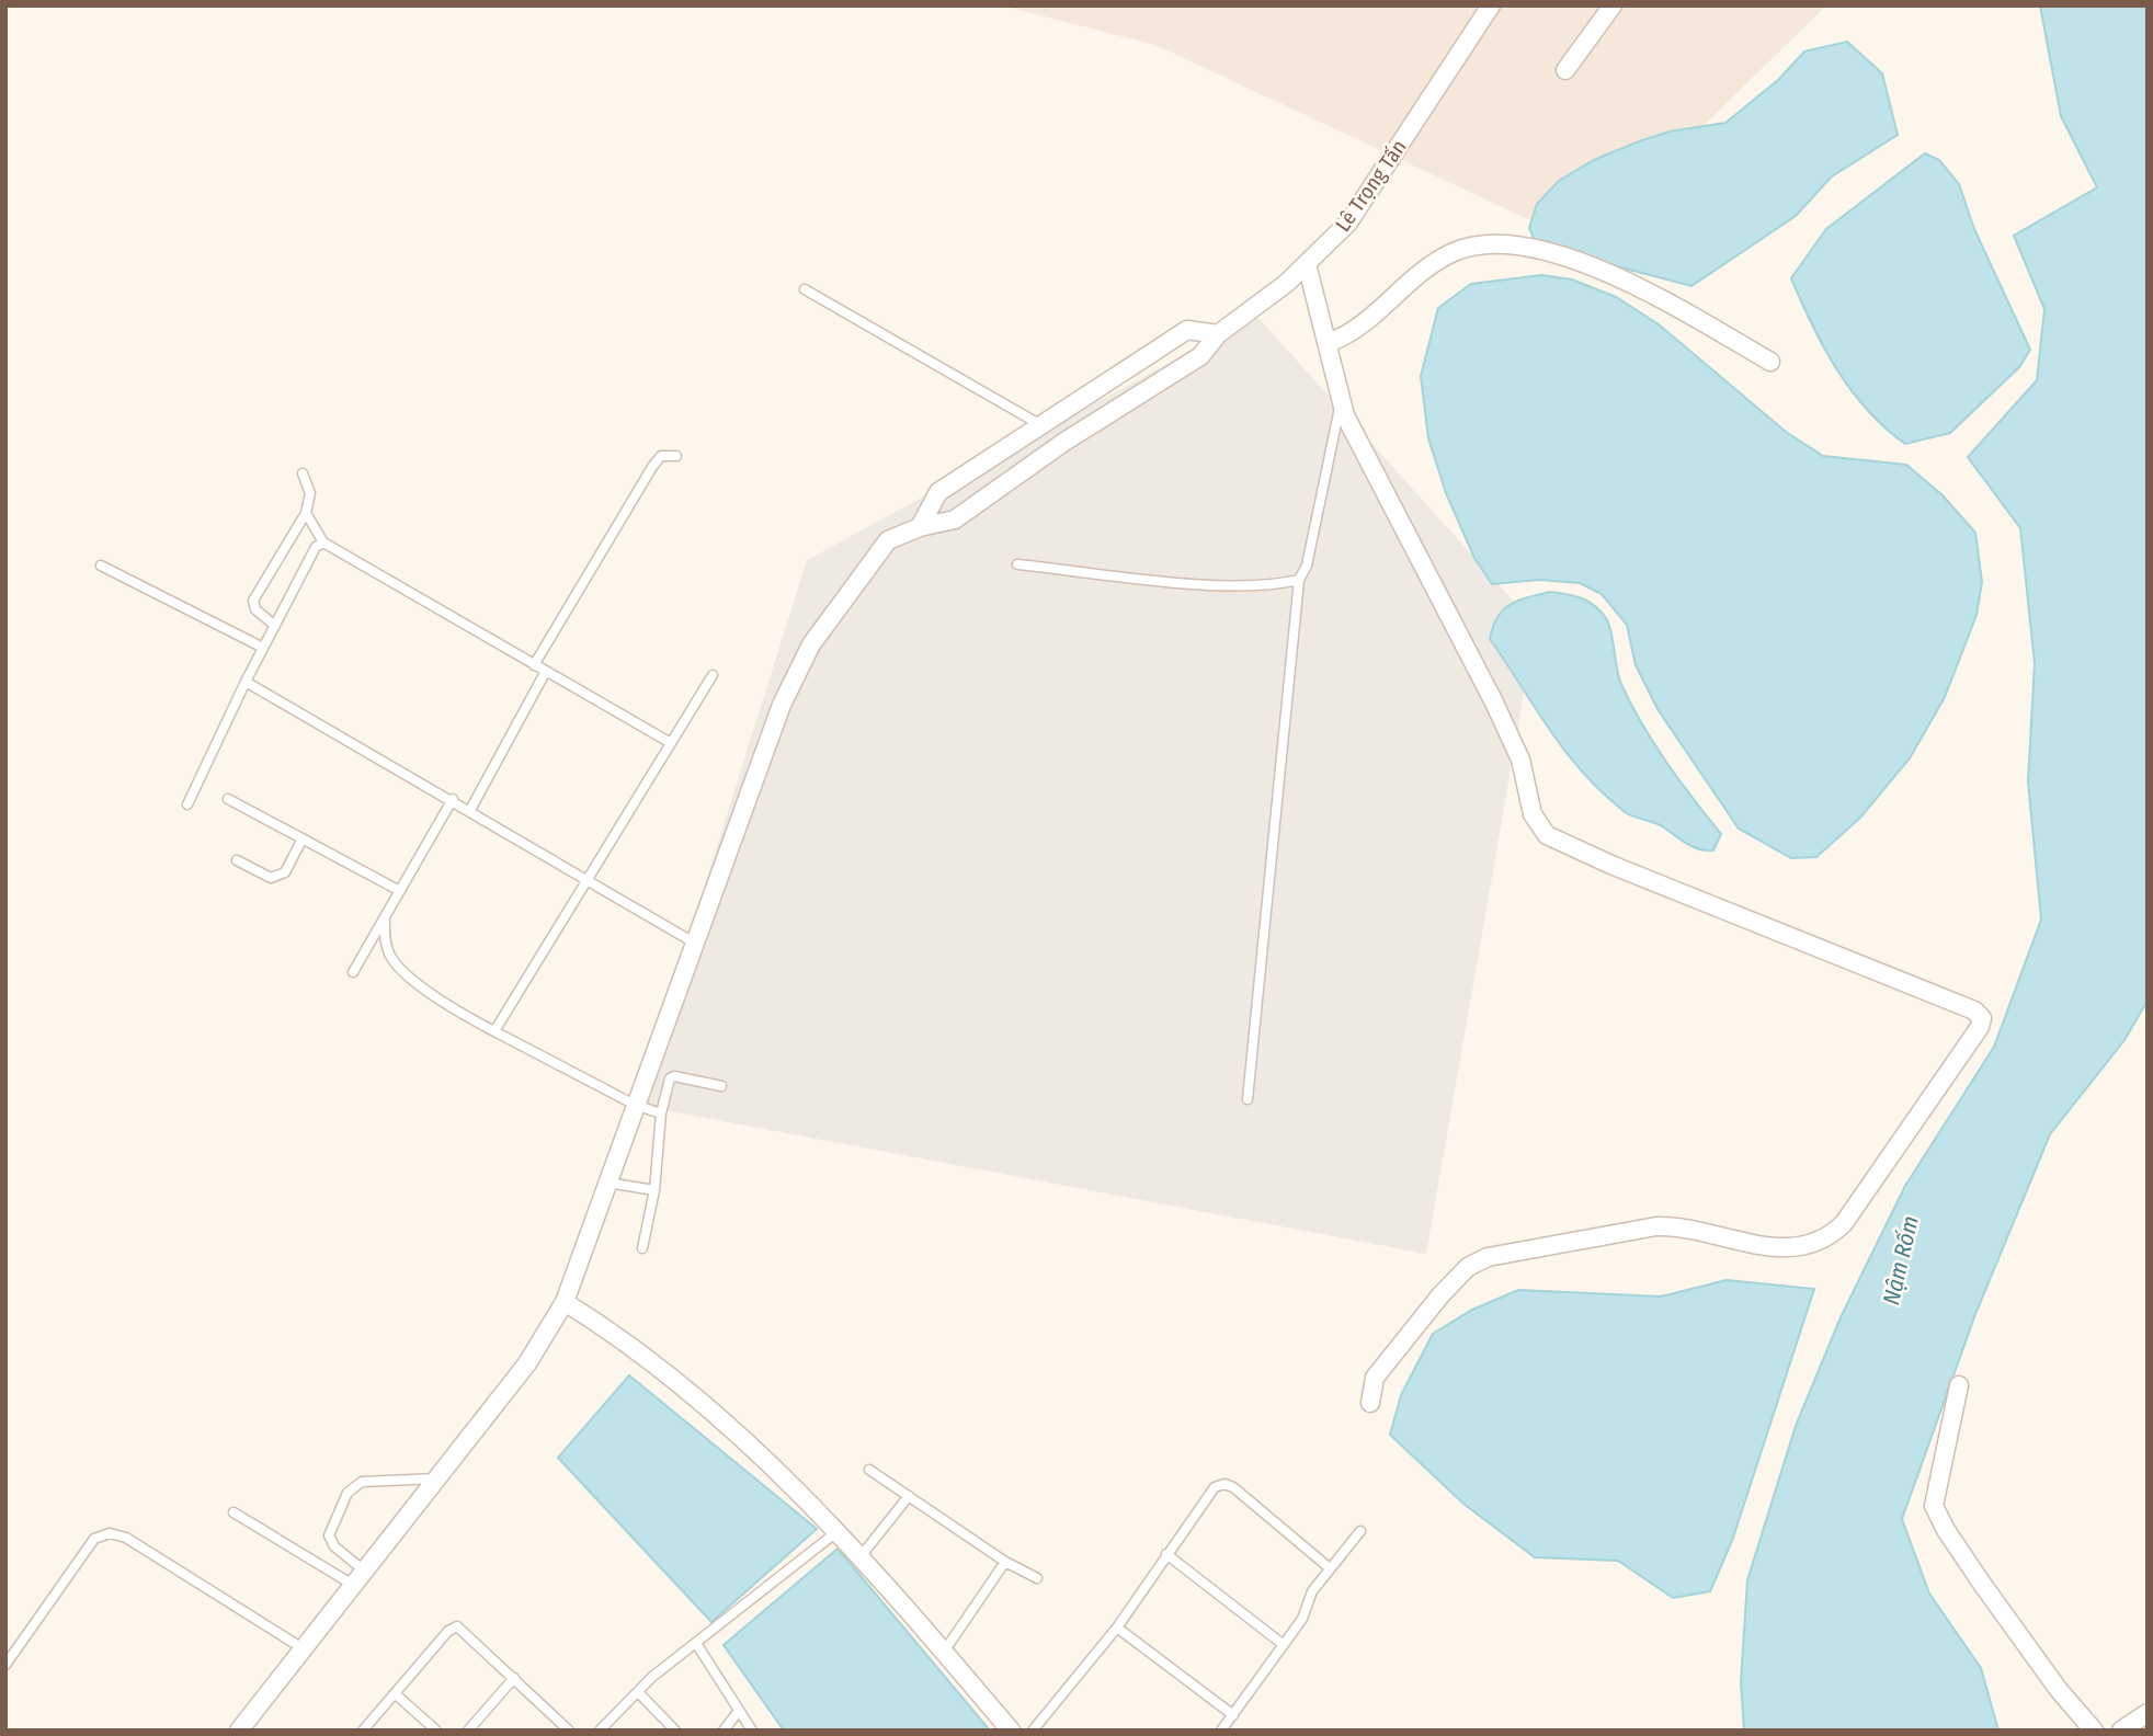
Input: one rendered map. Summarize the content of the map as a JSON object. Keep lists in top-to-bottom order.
{
  "streets": {
    "street": ["Lê Trọng Tấn"]
  },
  "water": ["Nậm Rốm"]
}
